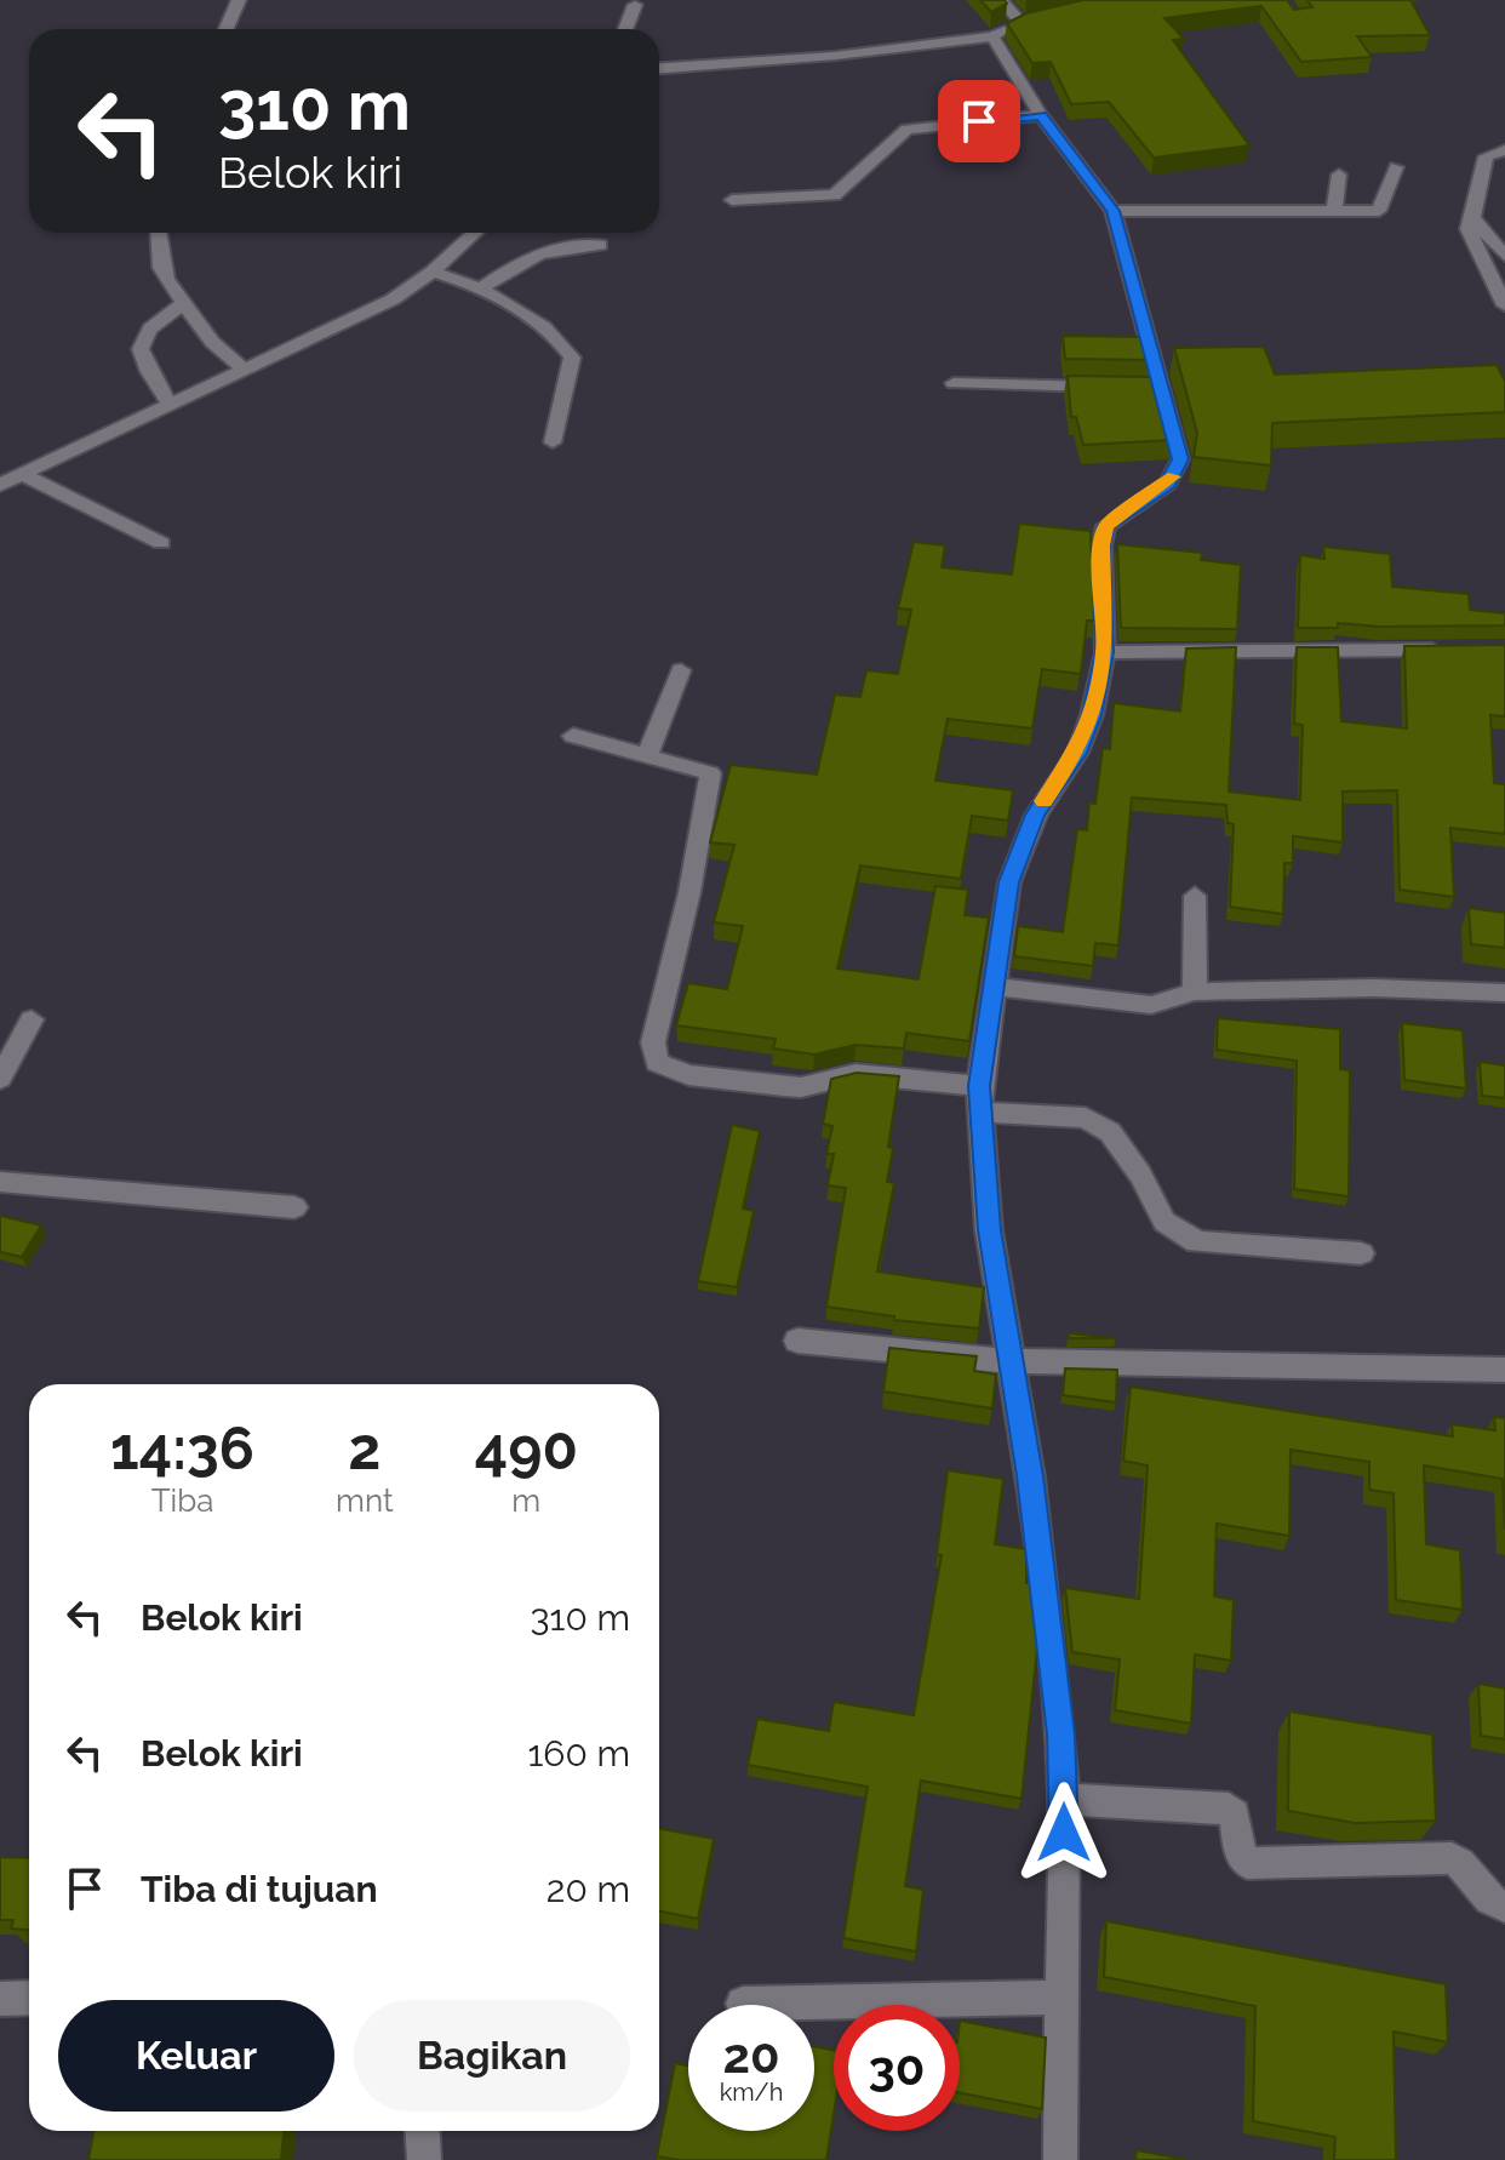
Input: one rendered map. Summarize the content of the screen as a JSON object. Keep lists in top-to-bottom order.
{
  "page": {
    "turn": ["310 m", "Belok kiri"],
    "eta": [
      "14:36",
      "Tiba",
      "2",
      "mnt",
      "490",
      "m"
    ],
    "list": [
      {
        "name": "Belok kiri",
        "value": "310 m"
      },
      {
        "name": "Belok kiri",
        "value": "160 m"
      },
      {
        "name": "Tiba di tujuan",
        "value": "20 m"
      }
    ],
    "buttons": ["Keluar", "Bagikan"],
    "speed": "20 km/h",
    "limit": "30"
  }
}
